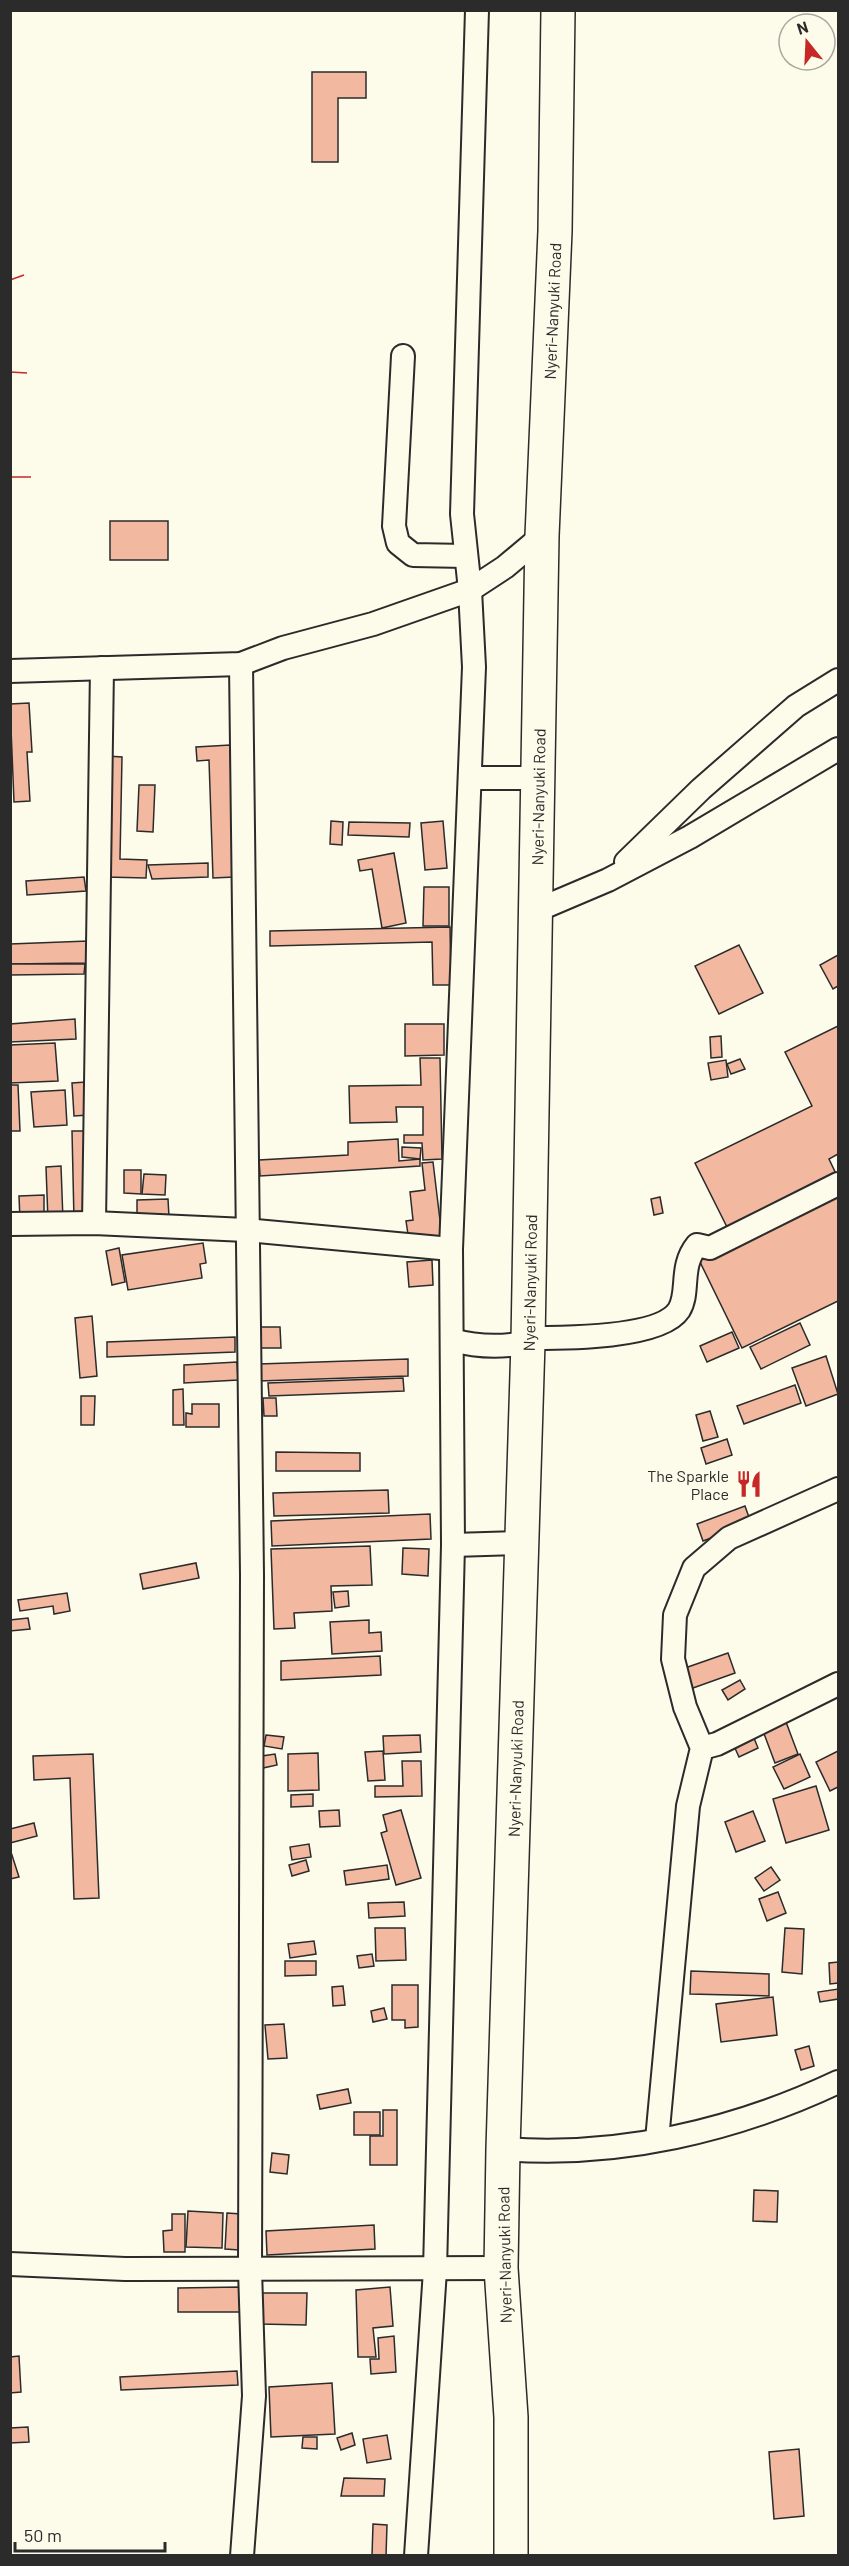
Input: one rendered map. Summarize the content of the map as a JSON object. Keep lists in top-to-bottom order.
{
  "streets": {
    "highway": ["Nyeri-Nanyuki Road"]
  },
  "places": {
    "restaurant": ["The Sparkle Place"]
  },
  "scale_bar": "50 m",
  "north": "top"
}
